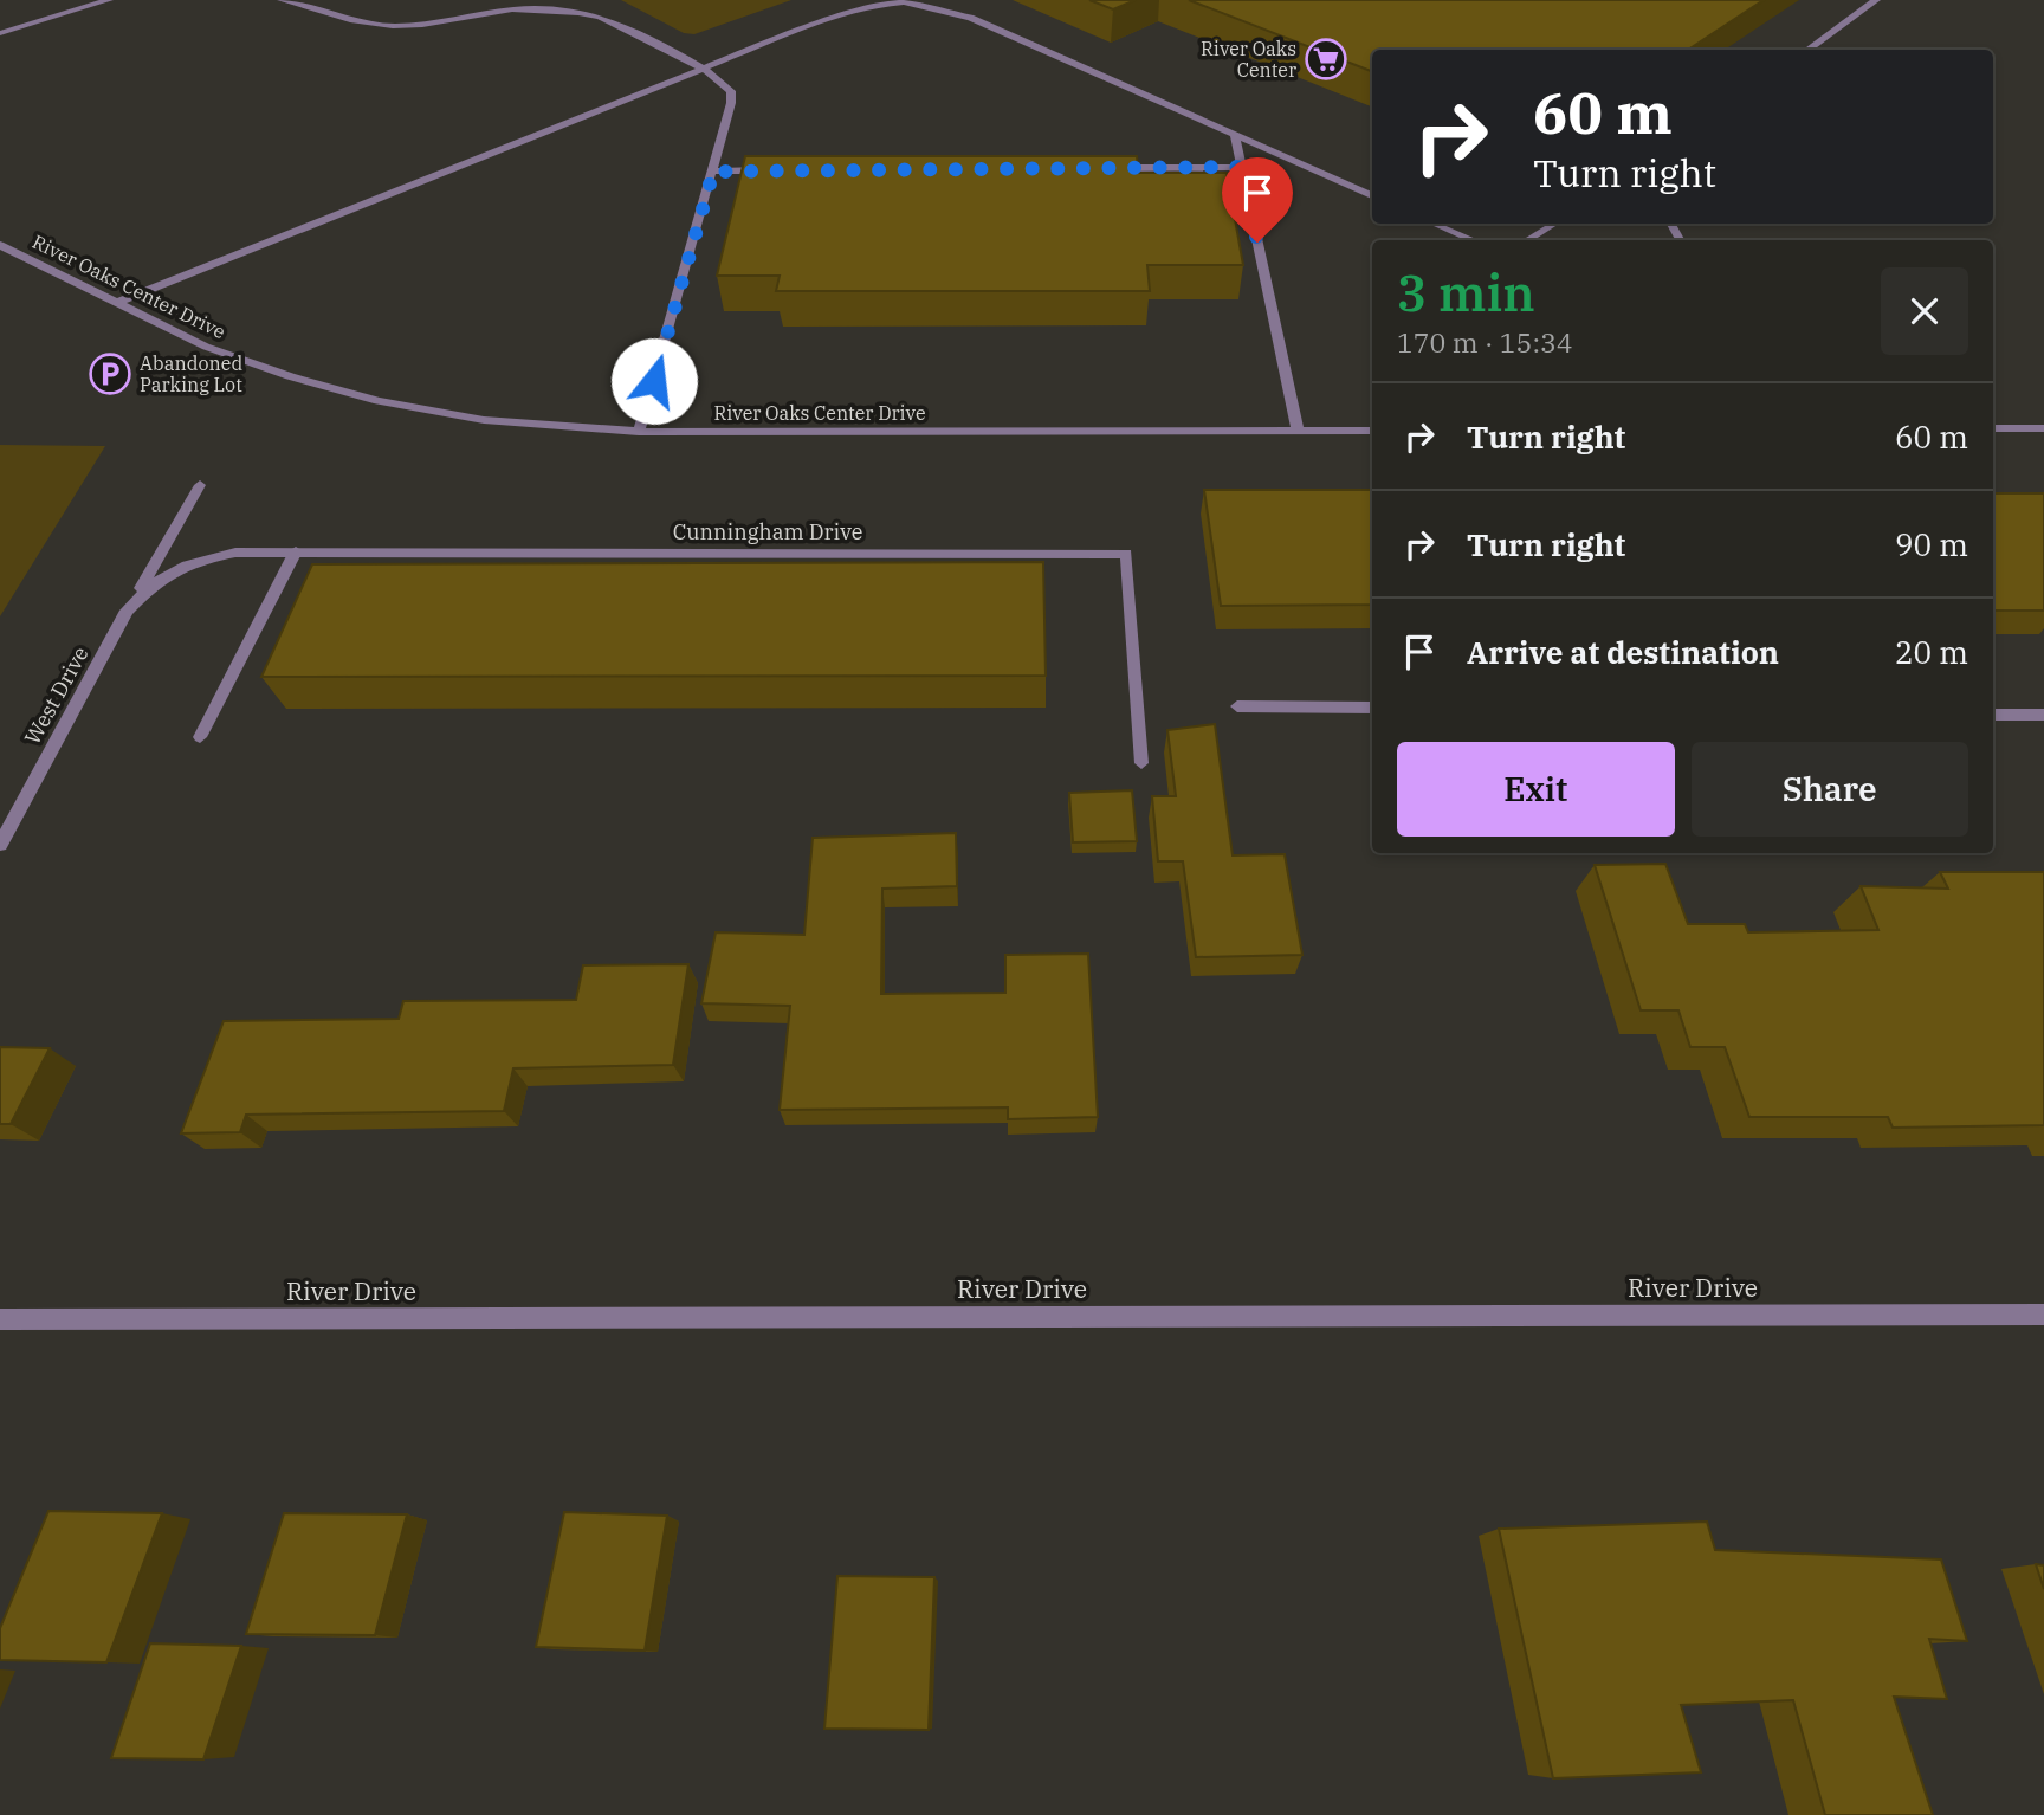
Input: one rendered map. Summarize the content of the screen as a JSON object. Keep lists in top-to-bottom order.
{
  "streets": {
    "street": [
      "River Oaks Center Drive",
      "Cunningham Drive",
      "West Drive",
      "River Drive"
    ]
  },
  "crossings": [
    ["Cunningham Drive", "West Drive"]
  ],
  "places": {
    "supermarket": ["River Oaks Center"],
    "parking": ["Abandoned Parking Lot"]
  },
  "page": {
    "turn": ["60 m", "Turn right"],
    "heading": ["3 min", "170 m · 15:34"],
    "list": [
      {
        "name": "Turn right",
        "value": "60 m"
      },
      {
        "name": "Turn right",
        "value": "90 m"
      },
      {
        "name": "Arrive at destination",
        "value": "20 m"
      }
    ],
    "buttons": ["Exit", "Share"]
  }
}
